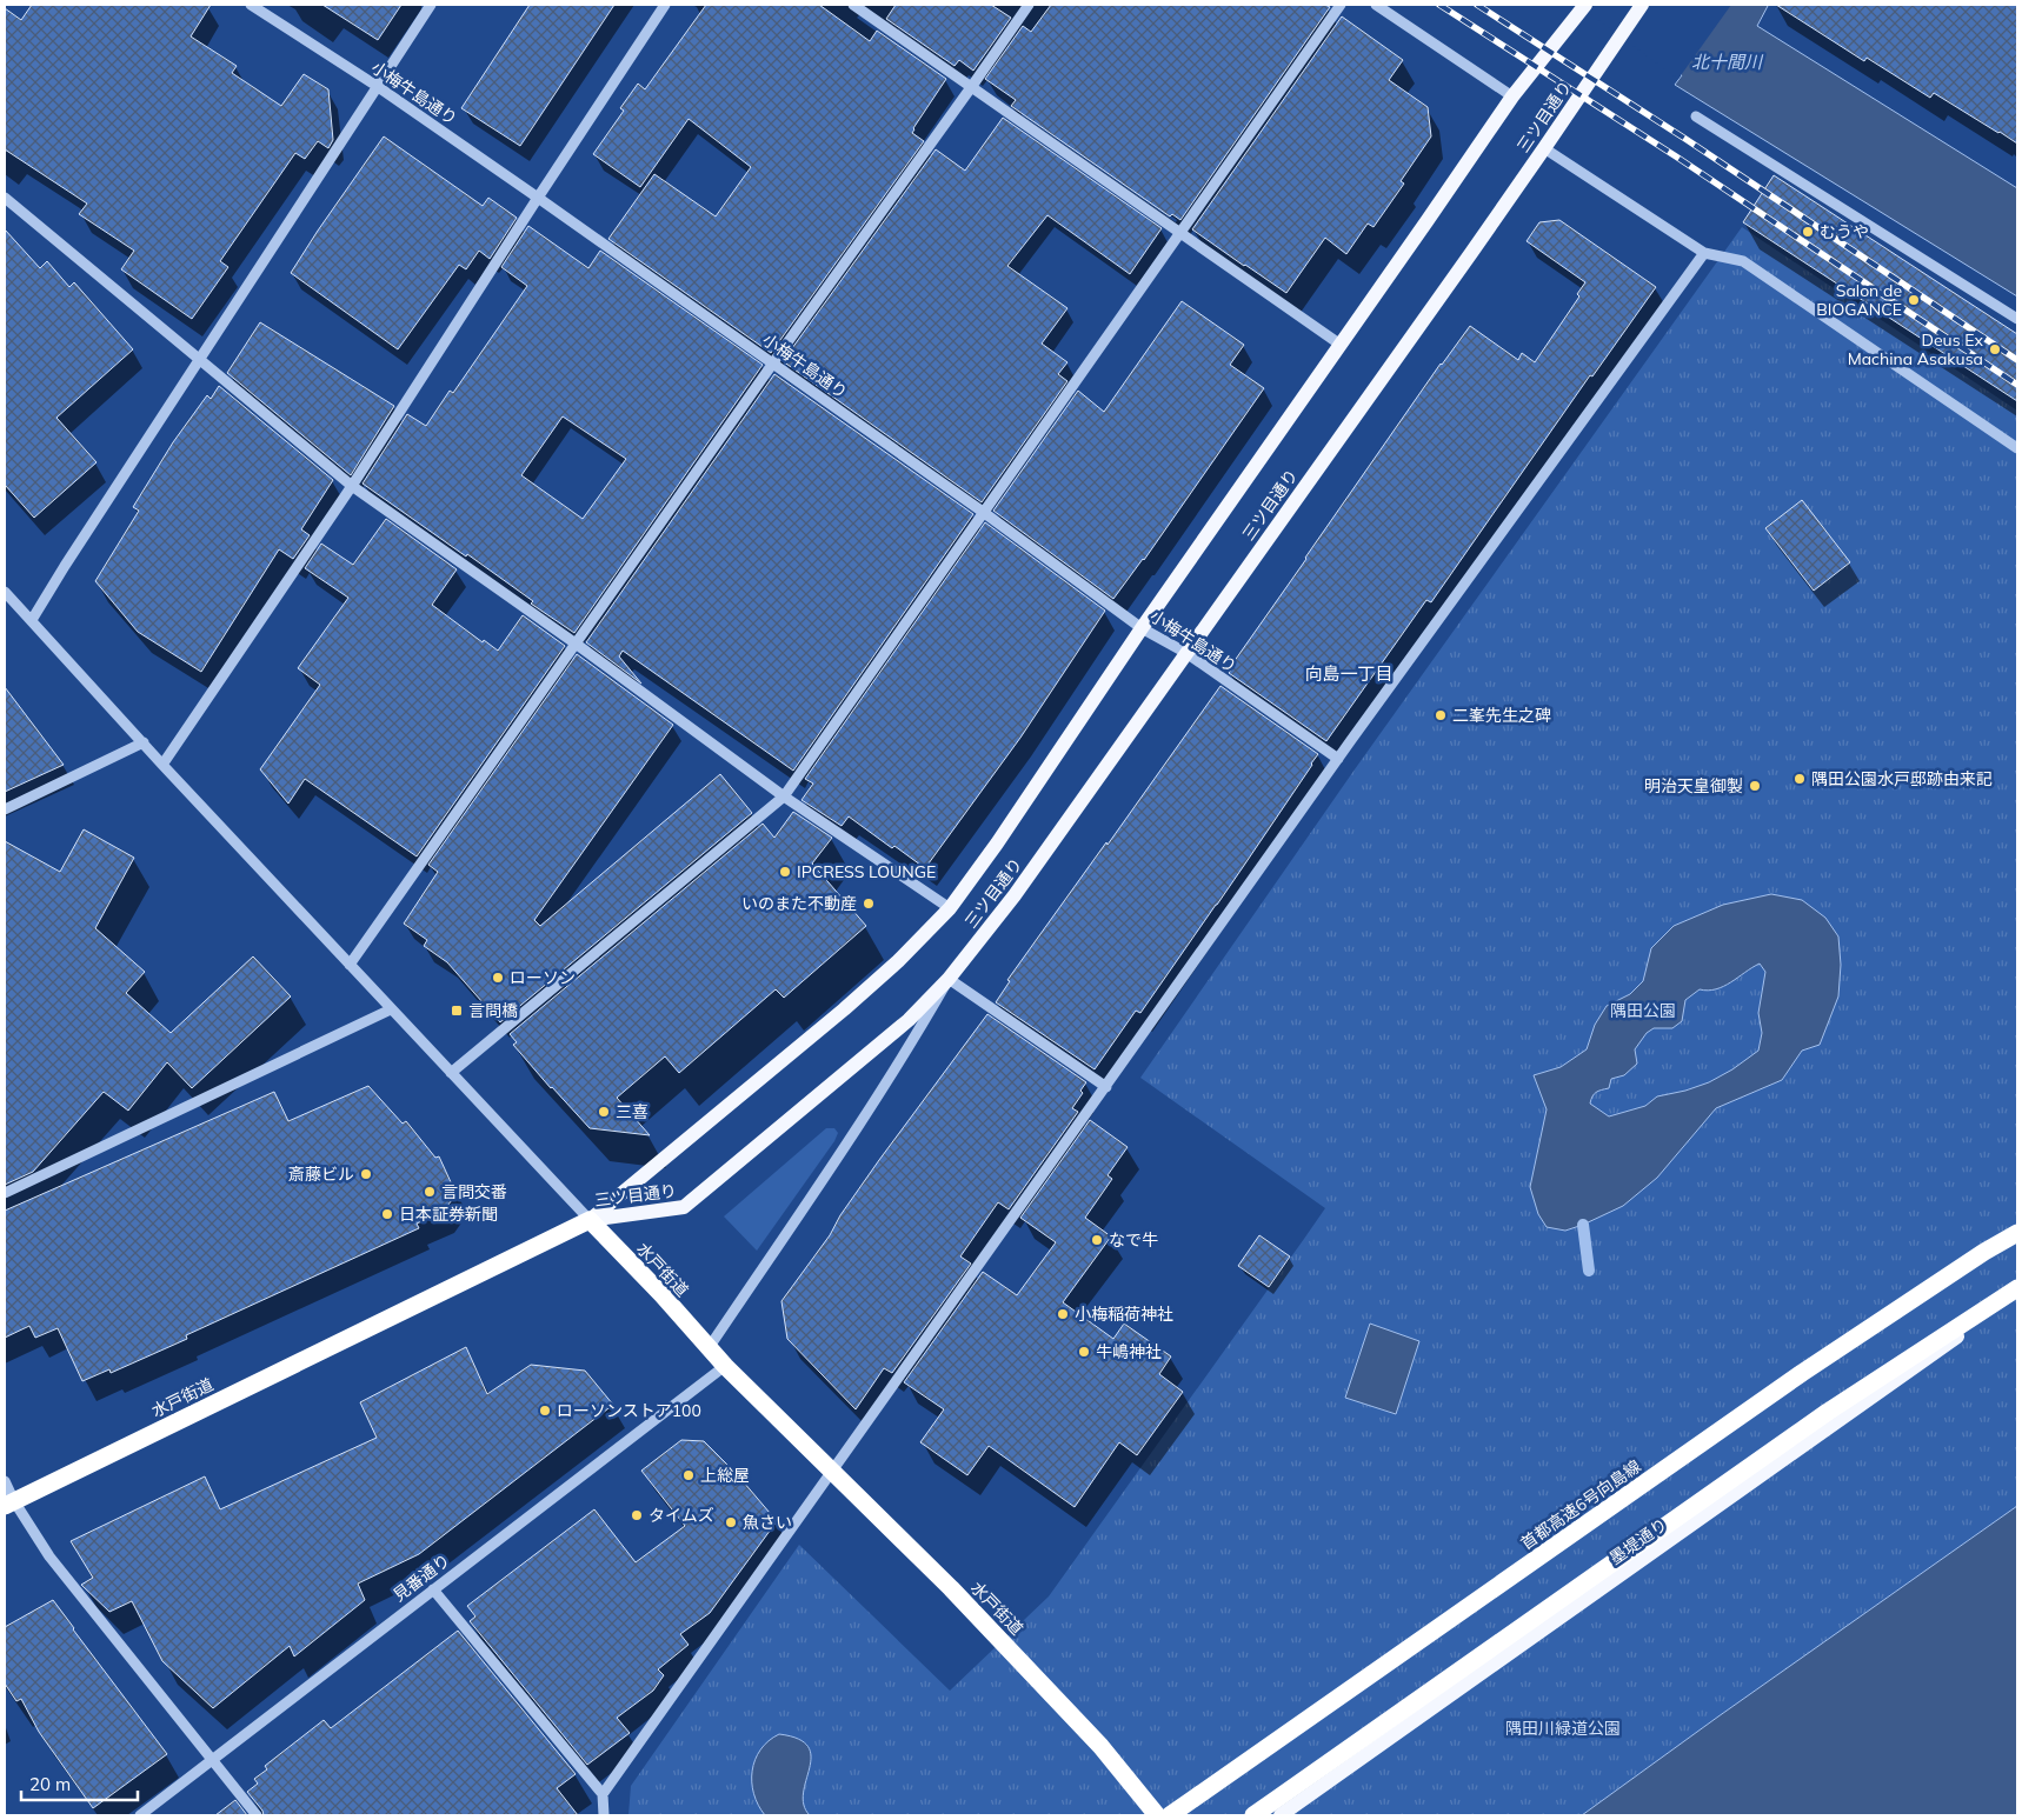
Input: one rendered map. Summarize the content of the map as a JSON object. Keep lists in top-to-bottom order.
{
  "streets": {
    "highway": ["水戸街道", "首都高速6号向島線"],
    "main road": ["三ツ目通り", "墨堤通り"],
    "street": ["小梅牛島通り", "見番通り"]
  },
  "crossings": [
    ["小梅牛島通り", "三ツ目通り"],
    ["三ツ目通り", "水戸街道"],
    ["水戸街道", "見番通り"]
  ],
  "districts": ["向島一丁目"],
  "water": ["北十間川"],
  "parks": ["隅田公園", "隅田川緑道公園"],
  "places": {
    "other": [
      "むうや",
      "Salon de BIOGANCE",
      "Deus Ex Machina Asakusa",
      "二峯先生之碑",
      "隅田公園水戸邸跡由来記",
      "明治天皇御製",
      "IPCRESS LOUNGE",
      "いのまた不動産",
      "ローソン",
      "三喜",
      "斎藤ビル",
      "言問交番",
      "日本証券新聞",
      "なで牛",
      "小梅稲荷神社",
      "牛嶋神社",
      "ローソンストア100",
      "上総屋",
      "タイムズ",
      "魚さい"
    ],
    "transit": ["言問橋"]
  },
  "scale_bar": "20 m"
}
